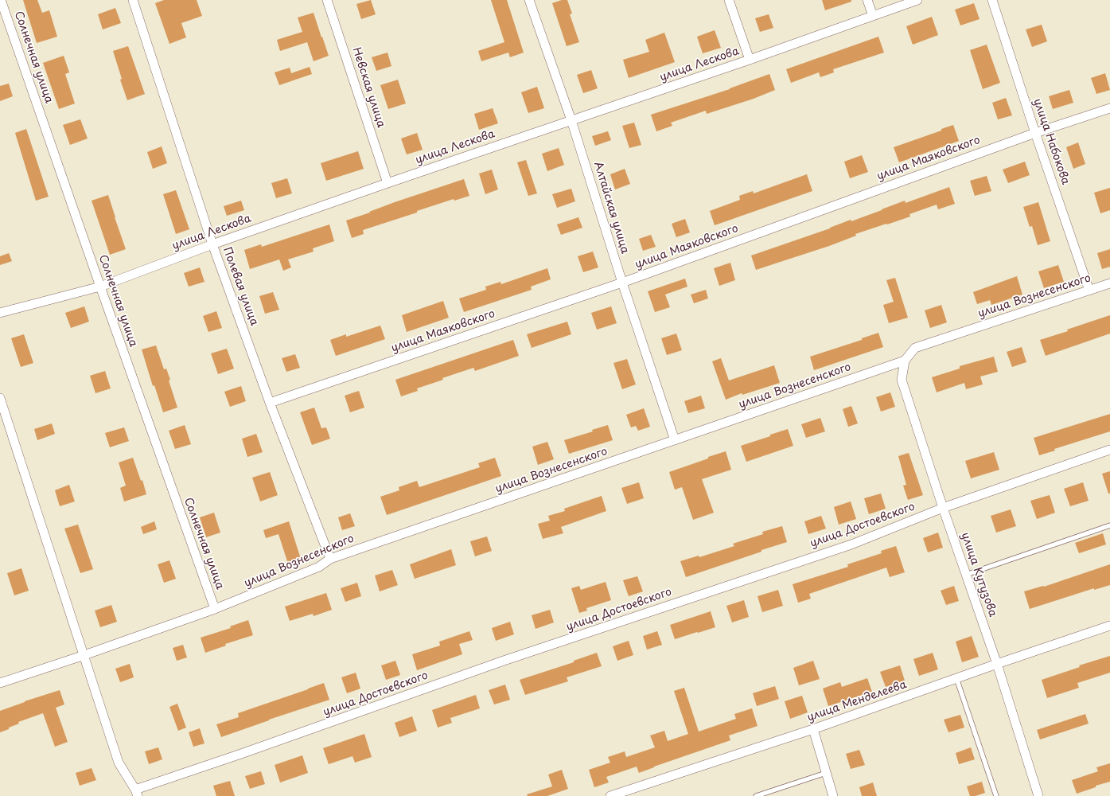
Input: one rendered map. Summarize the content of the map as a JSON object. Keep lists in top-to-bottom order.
{
  "streets": {
    "street": [
      "Солнечная улица",
      "улица Лескова",
      "Невская улица",
      "улица Набокова",
      "улица Маяковского",
      "Алтайская улица",
      "Полевая улица",
      "улица Вознесенского",
      "улица Достоевского",
      "улица Кутузова",
      "улица Менделеева"
    ]
  },
  "crossings": [
    ["Солнечная улица", "улица Лескова"],
    ["Солнечная улица", "улица Вознесенского"],
    ["улица Лескова", "Невская улица"],
    ["улица Лескова", "Алтайская улица"],
    ["улица Лескова", "Полевая улица"],
    ["улица Набокова", "улица Маяковского"],
    ["улица Набокова", "улица Вознесенского"],
    ["улица Маяковского", "Алтайская улица"],
    ["улица Маяковского", "Полевая улица"],
    ["Алтайская улица", "улица Вознесенского"],
    ["Полевая улица", "улица Вознесенского"],
    ["улица Вознесенского", "улица Кутузова"],
    ["улица Достоевского", "улица Кутузова"],
    ["улица Кутузова", "улица Менделеева"]
  ]
}
